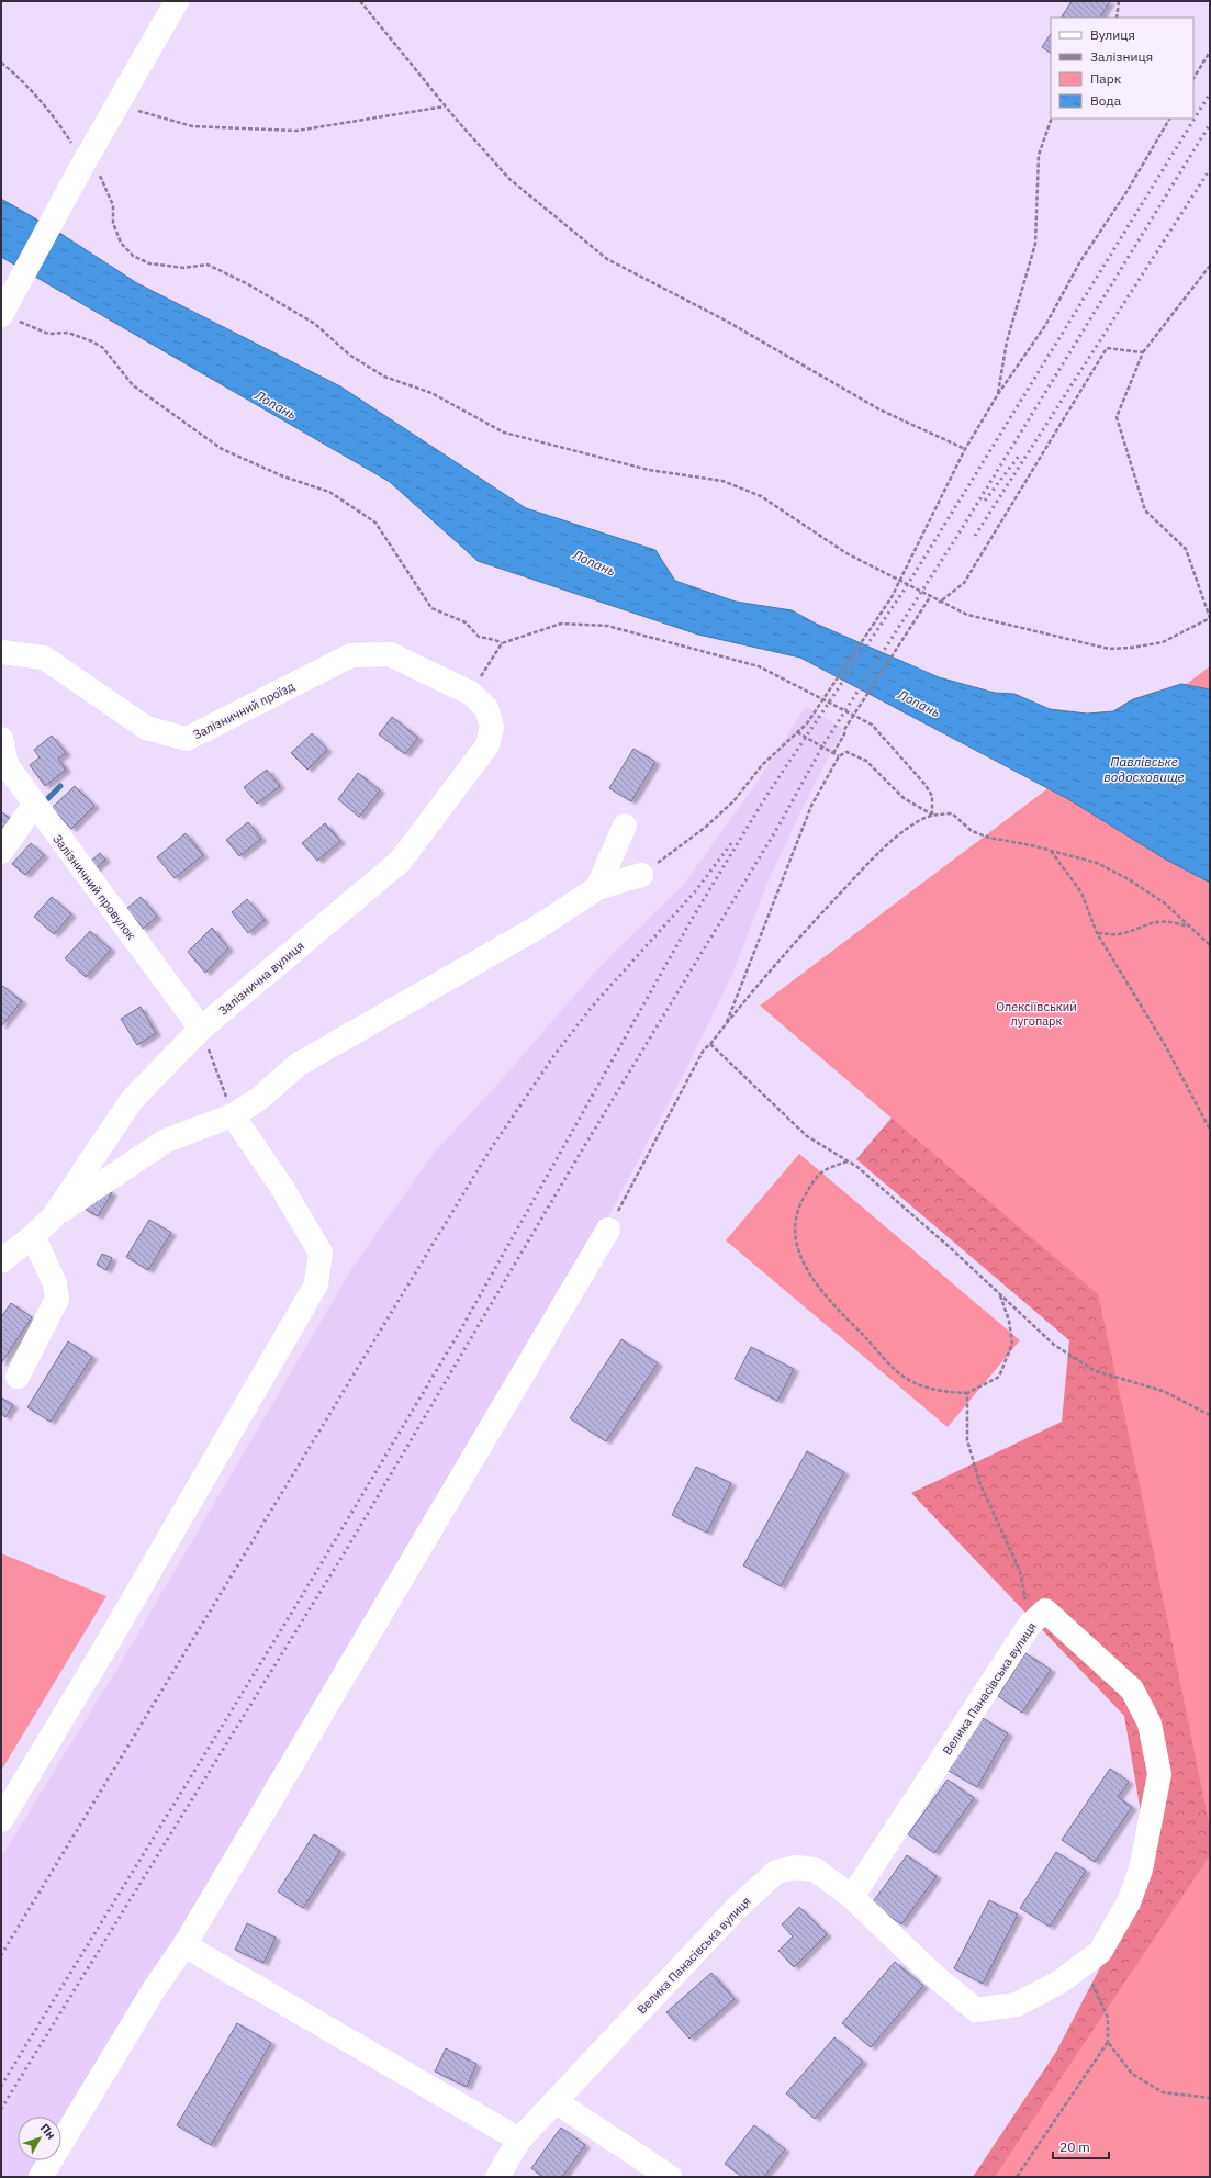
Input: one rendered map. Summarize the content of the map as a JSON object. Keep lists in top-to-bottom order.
{
  "streets": {
    "street": [
      "Залізничний проїзд",
      "Залізничний провулок",
      "Залізнична вулиця",
      "Велика Панасівська вулиця"
    ]
  },
  "crossings": [
    ["Залізничний проїзд", "Залізнична вулиця"],
    ["Залізничний провулок", "Залізнична вулиця"]
  ],
  "water": ["Лопань", "Павлівське водосховище"],
  "parks": ["Олексіївський лугопарк"],
  "legend": [
    "Вулиця",
    "Залізниця",
    "Парк",
    "Вода"
  ],
  "scale_bar": "20 m",
  "north": "top right"
}
